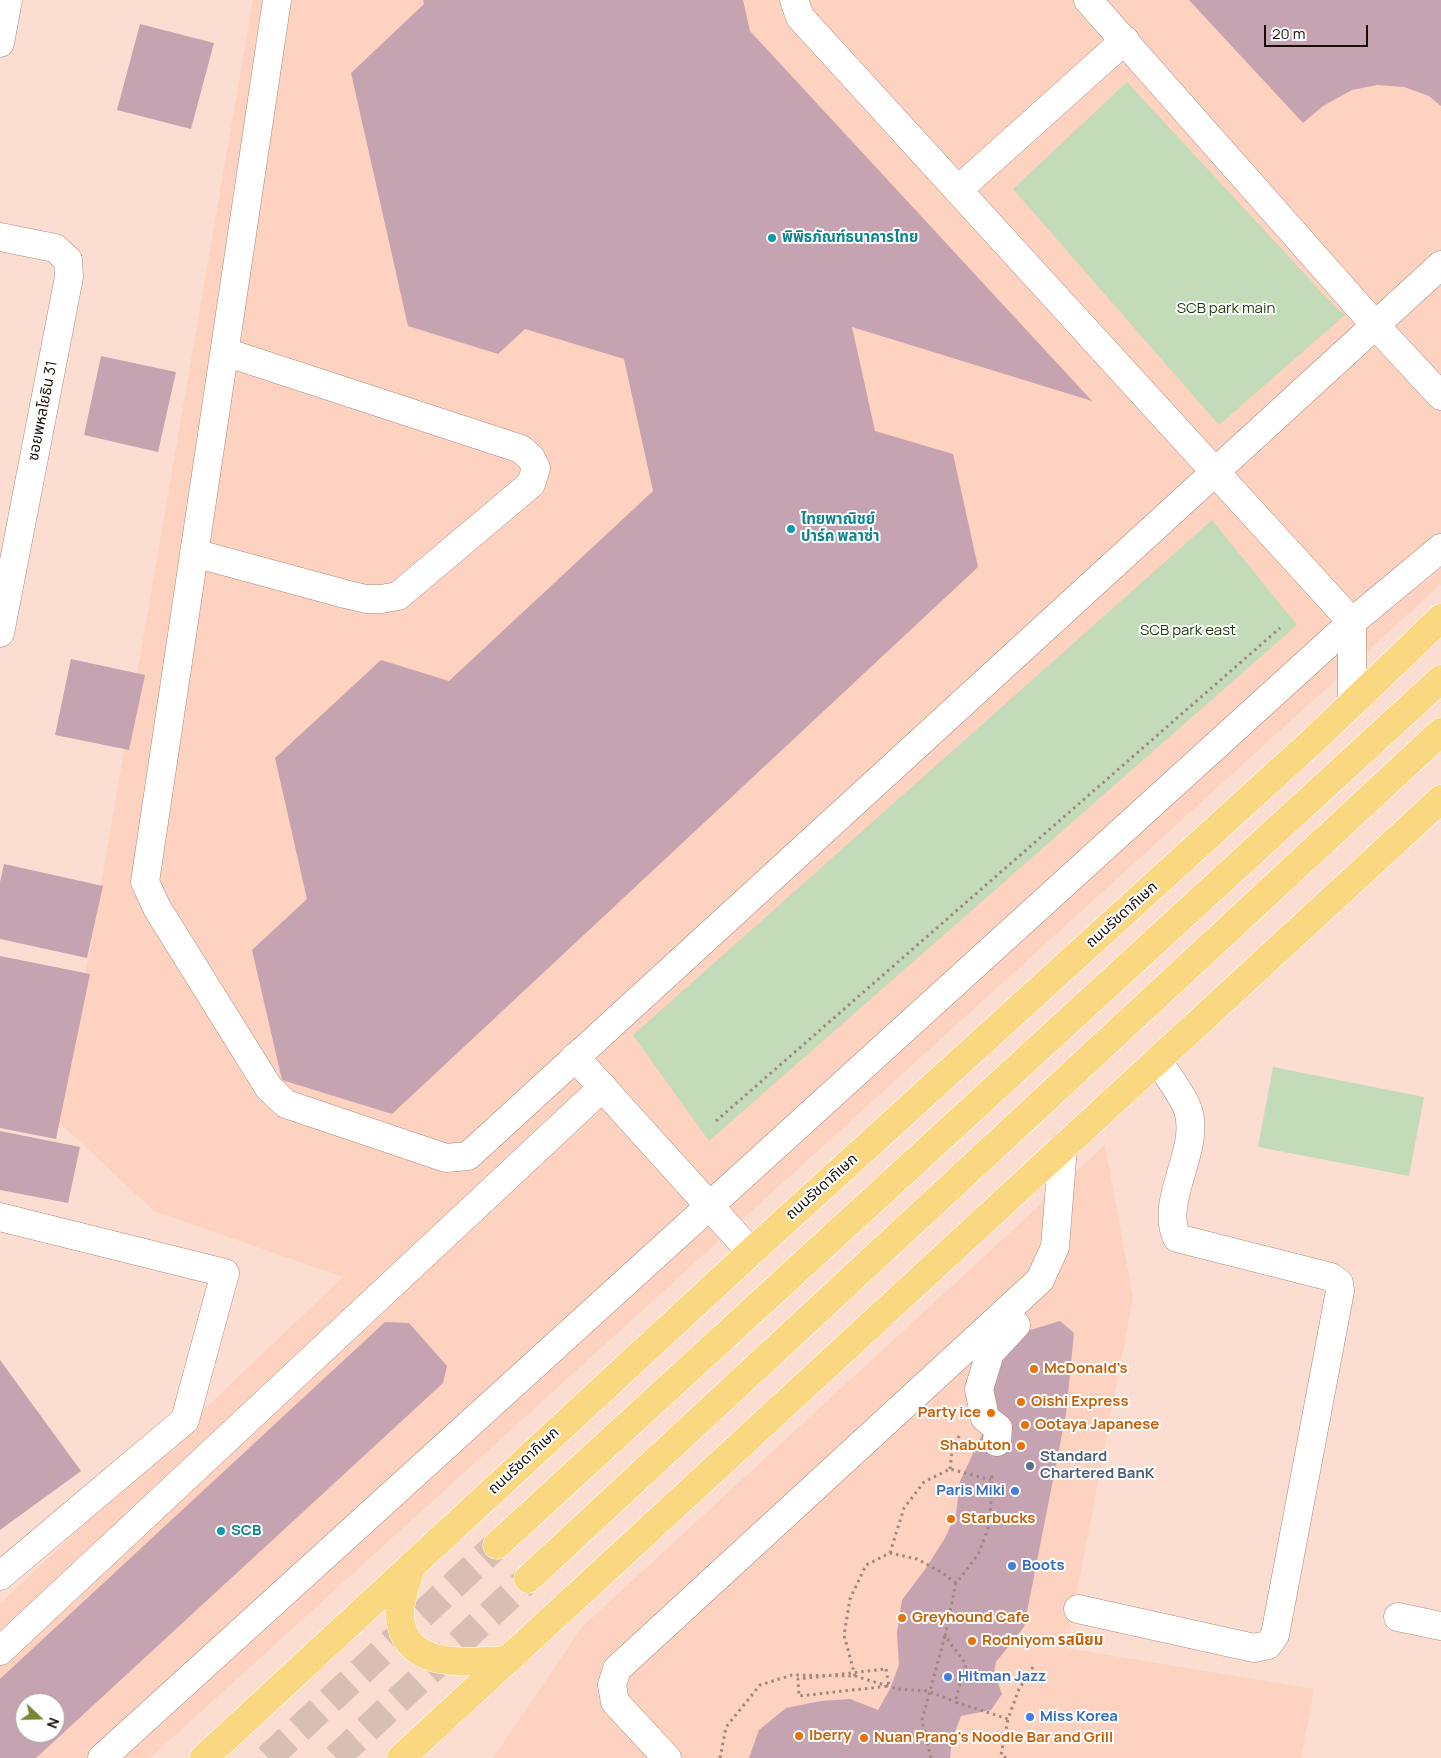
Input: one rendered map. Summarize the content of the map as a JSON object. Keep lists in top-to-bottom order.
{
  "streets": {
    "main road": ["ถนนรัชดาภิเษก"],
    "street": ["ซอยพหลโยธิน 31"]
  },
  "parks": ["SCB park main", "SCB park east"],
  "places": [
    "พิพิธภัณฑ์ธนาคารไทย",
    "ไทยพาณิชย์ ปาร์ค พลาซ่า",
    "McDonald's",
    "Oishi Express",
    "Party ice",
    "Ootaya Japanese",
    "Shabuton",
    "Standard Chartered BanK",
    "Paris Miki",
    "Starbucks",
    "SCB",
    "Boots",
    "Greyhound Cafe",
    "Rodniyom รสนิยม",
    "Hitman Jazz",
    "Miss Korea",
    "Iberry",
    "Nuan Prang's Noodle Bar and Grill"
  ],
  "scale_bar": "20 m",
  "north": "right"
}
